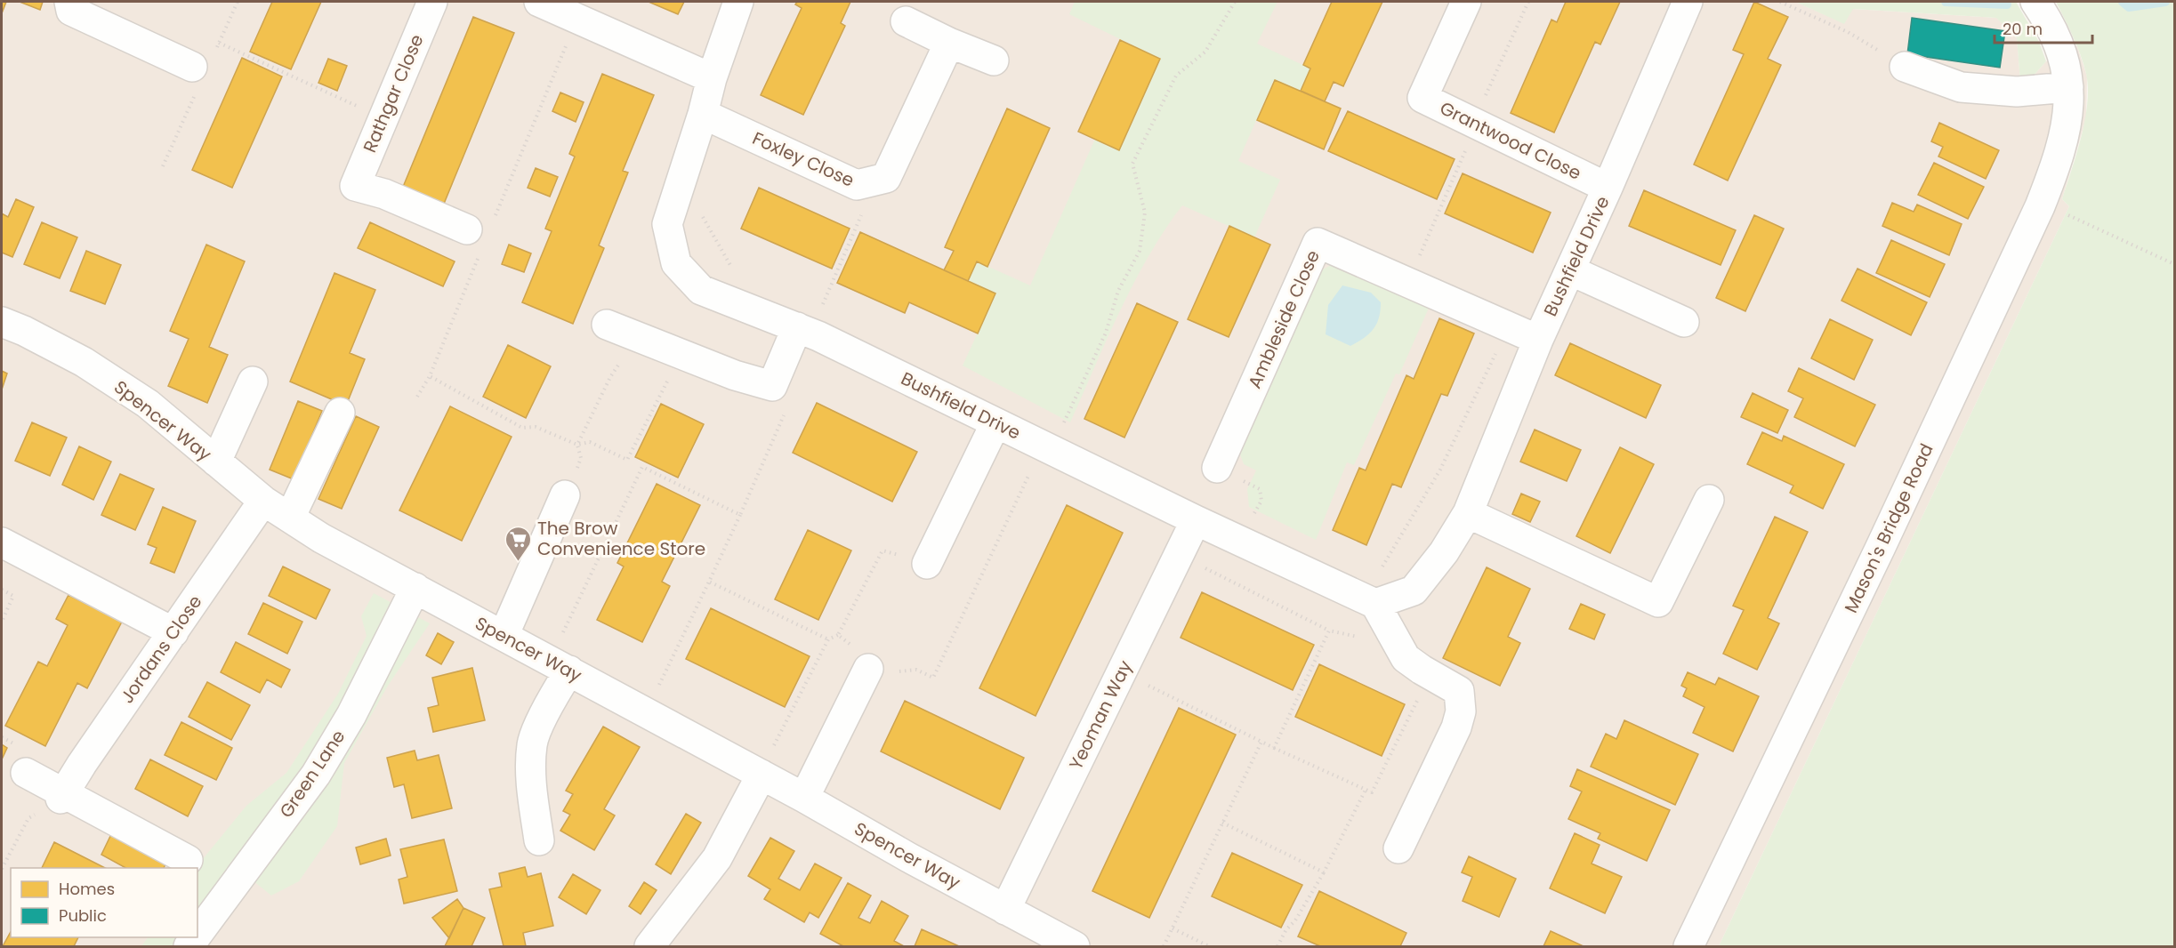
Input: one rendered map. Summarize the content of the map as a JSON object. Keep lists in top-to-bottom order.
{
  "streets": {
    "street": [
      "Rathgar Close",
      "Grantwood Close",
      "Foxley Close",
      "Bushfield Drive",
      "Ambleside Close",
      "Spencer Way",
      "Mason's Bridge Road",
      "Jordans Close",
      "Yeoman Way",
      "Green Lane"
    ]
  },
  "crossings": [
    ["Grantwood Close", "Bushfield Drive"],
    ["Foxley Close", "Bushfield Drive"],
    ["Bushfield Drive", "Ambleside Close"],
    ["Bushfield Drive", "Yeoman Way"],
    ["Spencer Way", "Jordans Close"],
    ["Spencer Way", "Yeoman Way"],
    ["Spencer Way", "Green Lane"]
  ],
  "places": {
    "supermarket": ["The Brow Convenience Store"]
  },
  "legend": ["Homes", "Public"],
  "scale_bar": "20 m"
}
